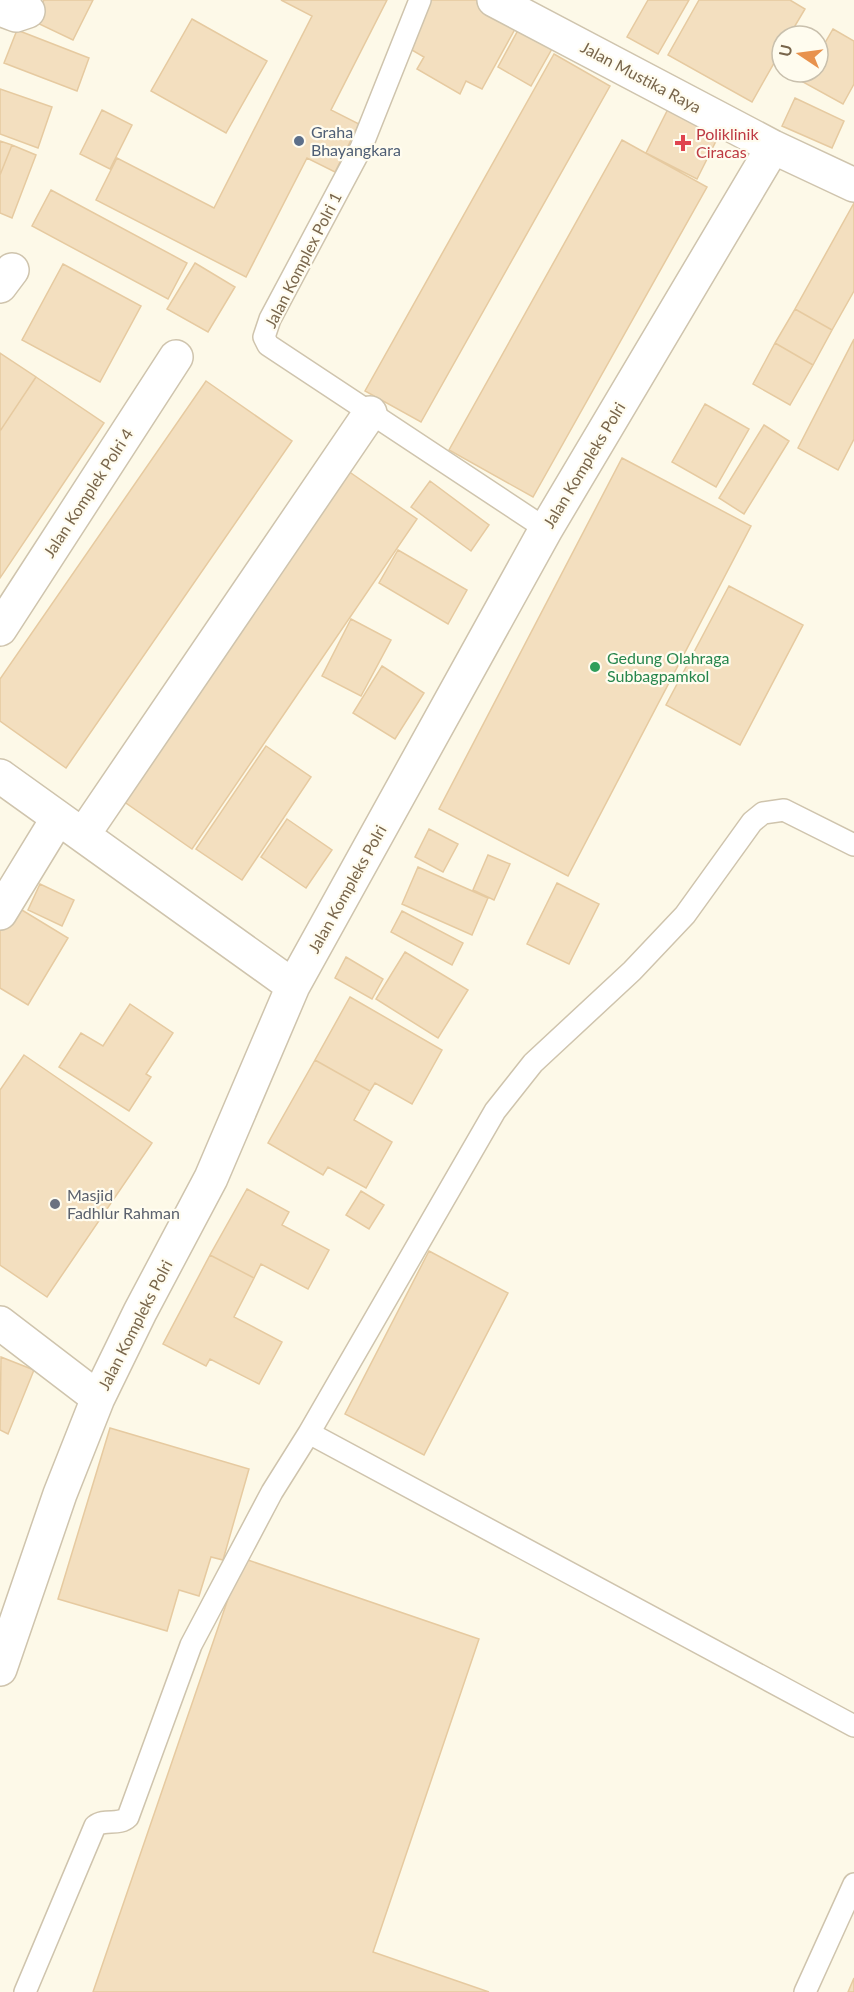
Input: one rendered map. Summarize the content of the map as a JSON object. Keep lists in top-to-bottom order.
{
  "streets": {
    "street": ["Jalan Mustika Raya", "Jalan Kompleks Polri", "Jalan Komplek Polri 4"],
    "lane": ["Jalan Komplex Polri 1"]
  },
  "crossings": [
    ["Jalan Mustika Raya", "Jalan Kompleks Polri"],
    ["Jalan Komplex Polri 1", "Jalan Kompleks Polri"]
  ],
  "places": {
    "other": ["Graha Bhayangkara", "Gedung Olahraga Subbagpamkol", "Masjid Fadhlur Rahman"],
    "health": ["Poliklinik Ciracas"]
  },
  "north": "left"
}
